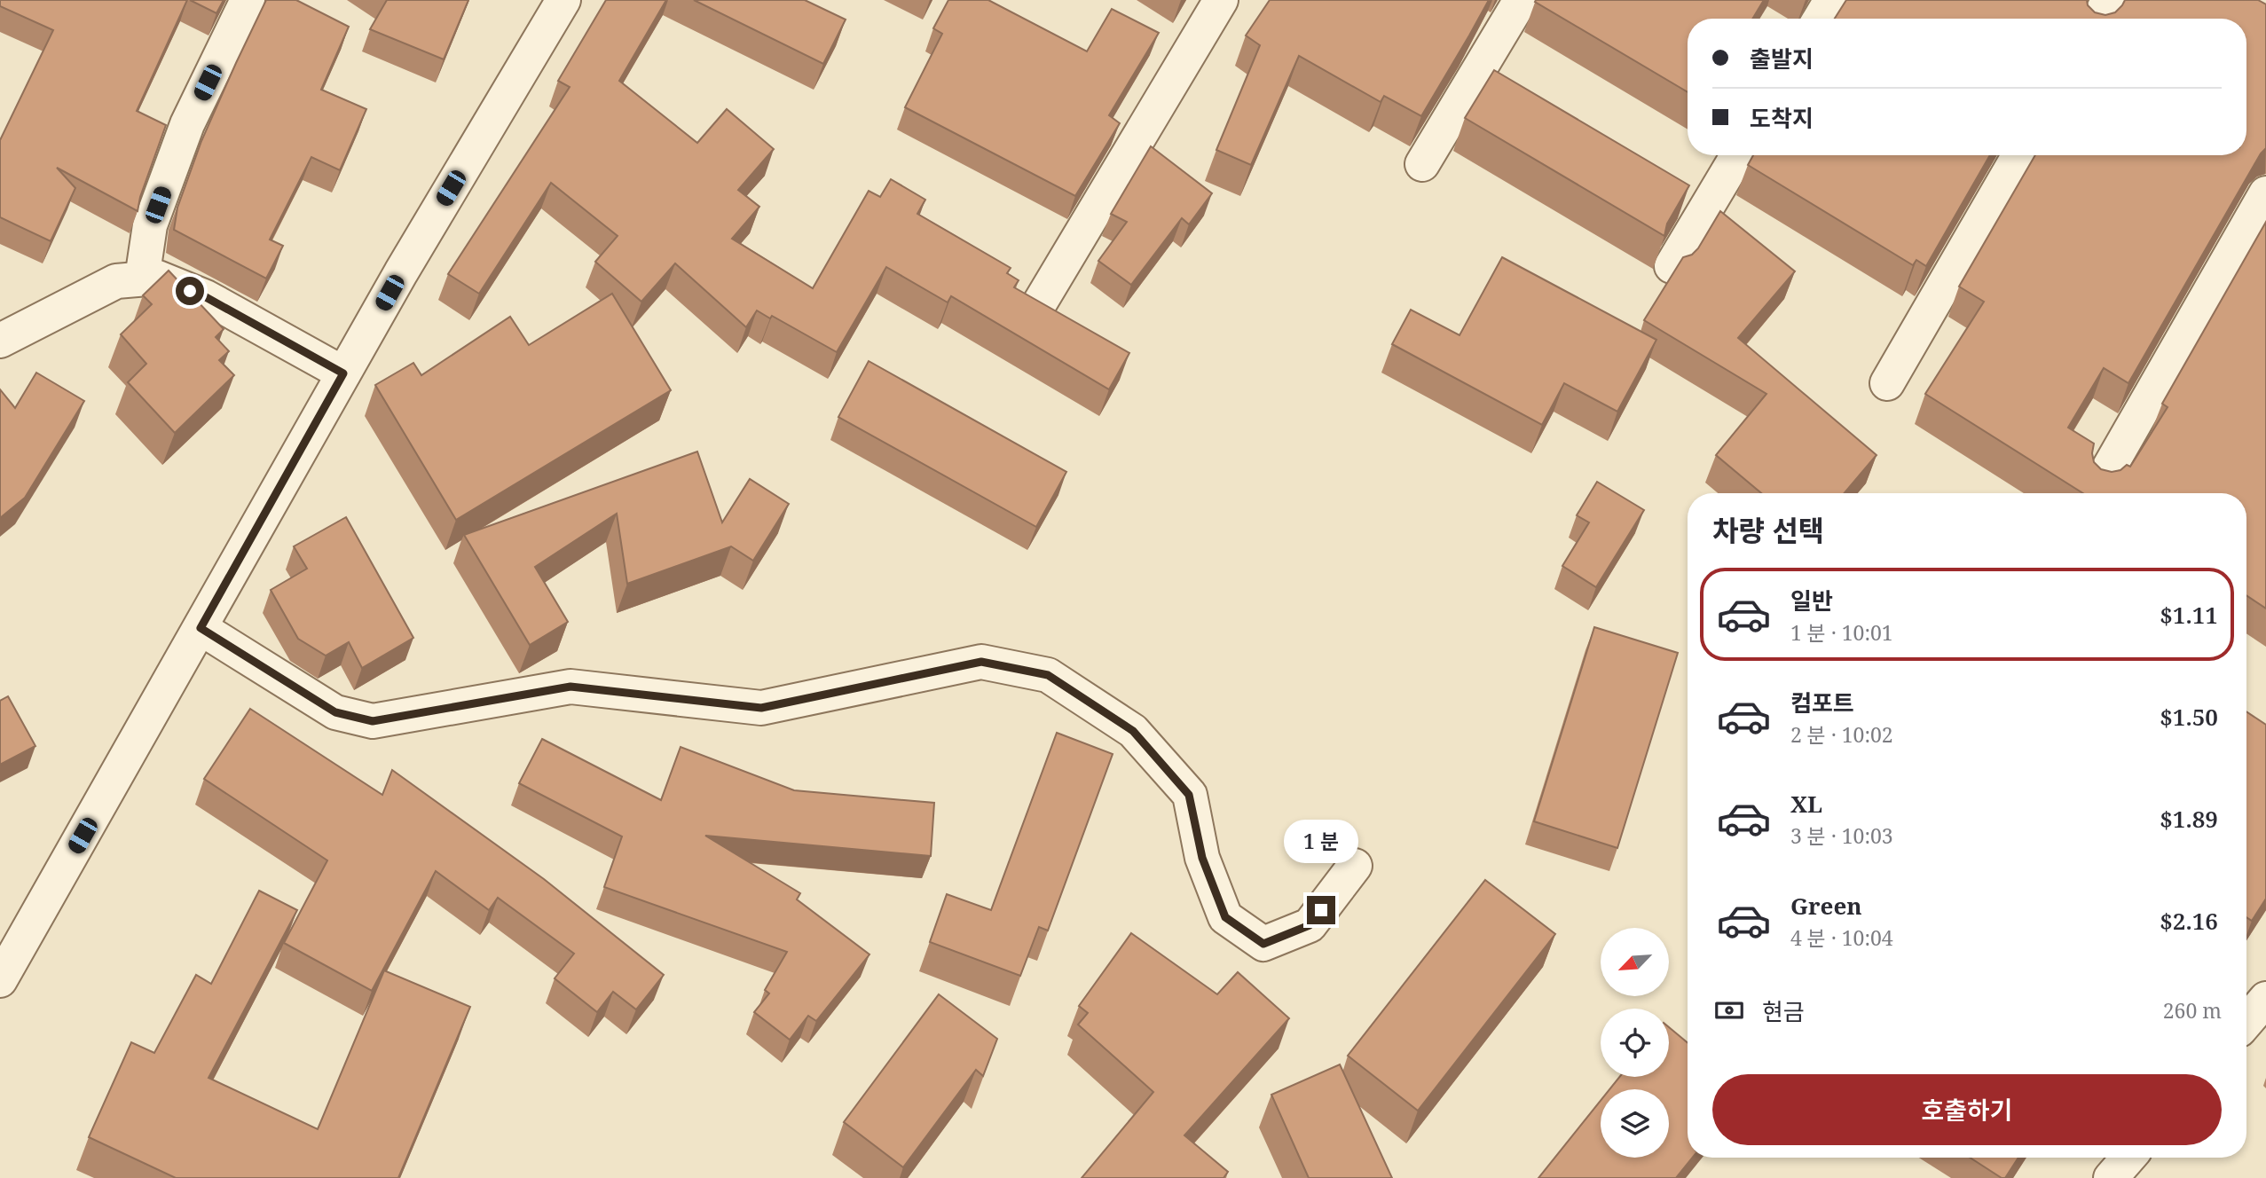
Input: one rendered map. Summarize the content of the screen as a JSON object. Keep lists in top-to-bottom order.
{
  "north": "bottom left",
  "page": {
    "banner": ["출발지", "도착지"],
    "heading": "차량 선택",
    "list": [
      {
        "name": "일반",
        "note": "1 분 · 10:01",
        "value": "$1.11"
      },
      {
        "name": "컴포트",
        "note": "2 분 · 10:02",
        "value": "$1.50"
      },
      {
        "name": "XL",
        "note": "3 분 · 10:03",
        "value": "$1.89"
      },
      {
        "name": "Green",
        "note": "4 분 · 10:04",
        "value": "$2.16"
      }
    ],
    "bubble": "1 분",
    "pay": ["현금", "260 m"],
    "buttons": "호출하기"
  }
}
